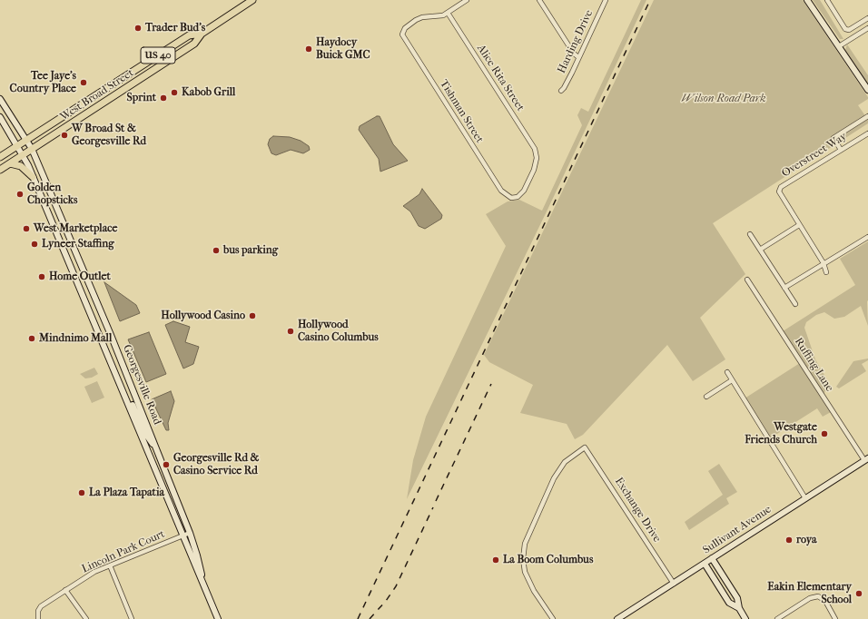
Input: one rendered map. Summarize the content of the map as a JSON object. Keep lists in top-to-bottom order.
{
  "streets": {
    "main road": [
      "US 40",
      "West Broad Street",
      "Georgesville Road",
      "Sullivant Avenue"
    ],
    "street": [
      "Harding Drive",
      "Alice Rita Street",
      "Tishman Street",
      "Overstreet Way",
      "Ruffing Lane",
      "Exchange Drive",
      "Lincoln Park Court"
    ]
  },
  "crossings": [
    ["Alice Rita Street", "Tishman Street"],
    ["West Broad Street", "Georgesville Road"],
    ["Ruffing Lane", "Sullivant Avenue"],
    ["Georgesville Road", "Lincoln Park Court"],
    ["Exchange Drive", "Sullivant Avenue"]
  ],
  "parks": ["Wilson Road Park"],
  "places": [
    "Trader Bud's",
    "Haydocy Buick GMC",
    "Tee Jaye's Country Place",
    "Kabob Grill",
    "Sprint",
    "W Broad St & Georgesville Rd",
    "Golden Chopsticks",
    "West Marketplace",
    "Lyneer Staffing",
    "bus parking",
    "Home Outlet",
    "Hollywood Casino",
    "Hollywood Casino Columbus",
    "Mindnimo Mall",
    "Westgate Friends Church",
    "Georgesville Rd & Casino Service Rd",
    "La Plaza Tapatia",
    "roya",
    "La Boom Columbus",
    "Eakin Elementary School"
  ]
}
